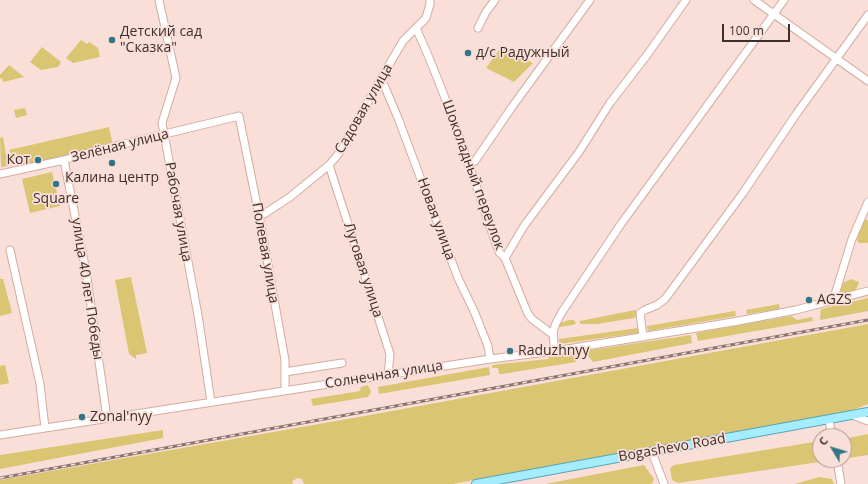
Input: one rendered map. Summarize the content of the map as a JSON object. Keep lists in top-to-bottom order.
{
  "streets": {
    "main road": ["Bogashevo Road"],
    "street": [
      "Садовая улица",
      "Зелёная улица",
      "Шоколадный переулок",
      "Рабочая улица",
      "Новая улица",
      "Полевая улица",
      "Луговая улица",
      "улица 40 лет Победы",
      "Солнечная улица"
    ]
  },
  "crossings": [
    ["Садовая улица", "Шоколадный переулок"],
    ["Садовая улица", "Новая улица"],
    ["Садовая улица", "Полевая улица"],
    ["Садовая улица", "Луговая улица"],
    ["Зелёная улица", "Рабочая улица"],
    ["Зелёная улица", "Полевая улица"],
    ["Зелёная улица", "улица 40 лет Победы"],
    ["Рабочая улица", "Солнечная улица"],
    ["Новая улица", "Солнечная улица"],
    ["Полевая улица", "Солнечная улица"],
    ["Луговая улица", "Солнечная улица"],
    ["улица 40 лет Победы", "Солнечная улица"]
  ],
  "places": [
    "Детский сад \"Сказка\"",
    "д/с Радужный",
    "Кот",
    "Калина центр",
    "Square",
    "AGZS",
    "Raduzhnyy",
    "Zonal'nyy"
  ],
  "scale_bar": "100 m",
  "north": "top left"
}
